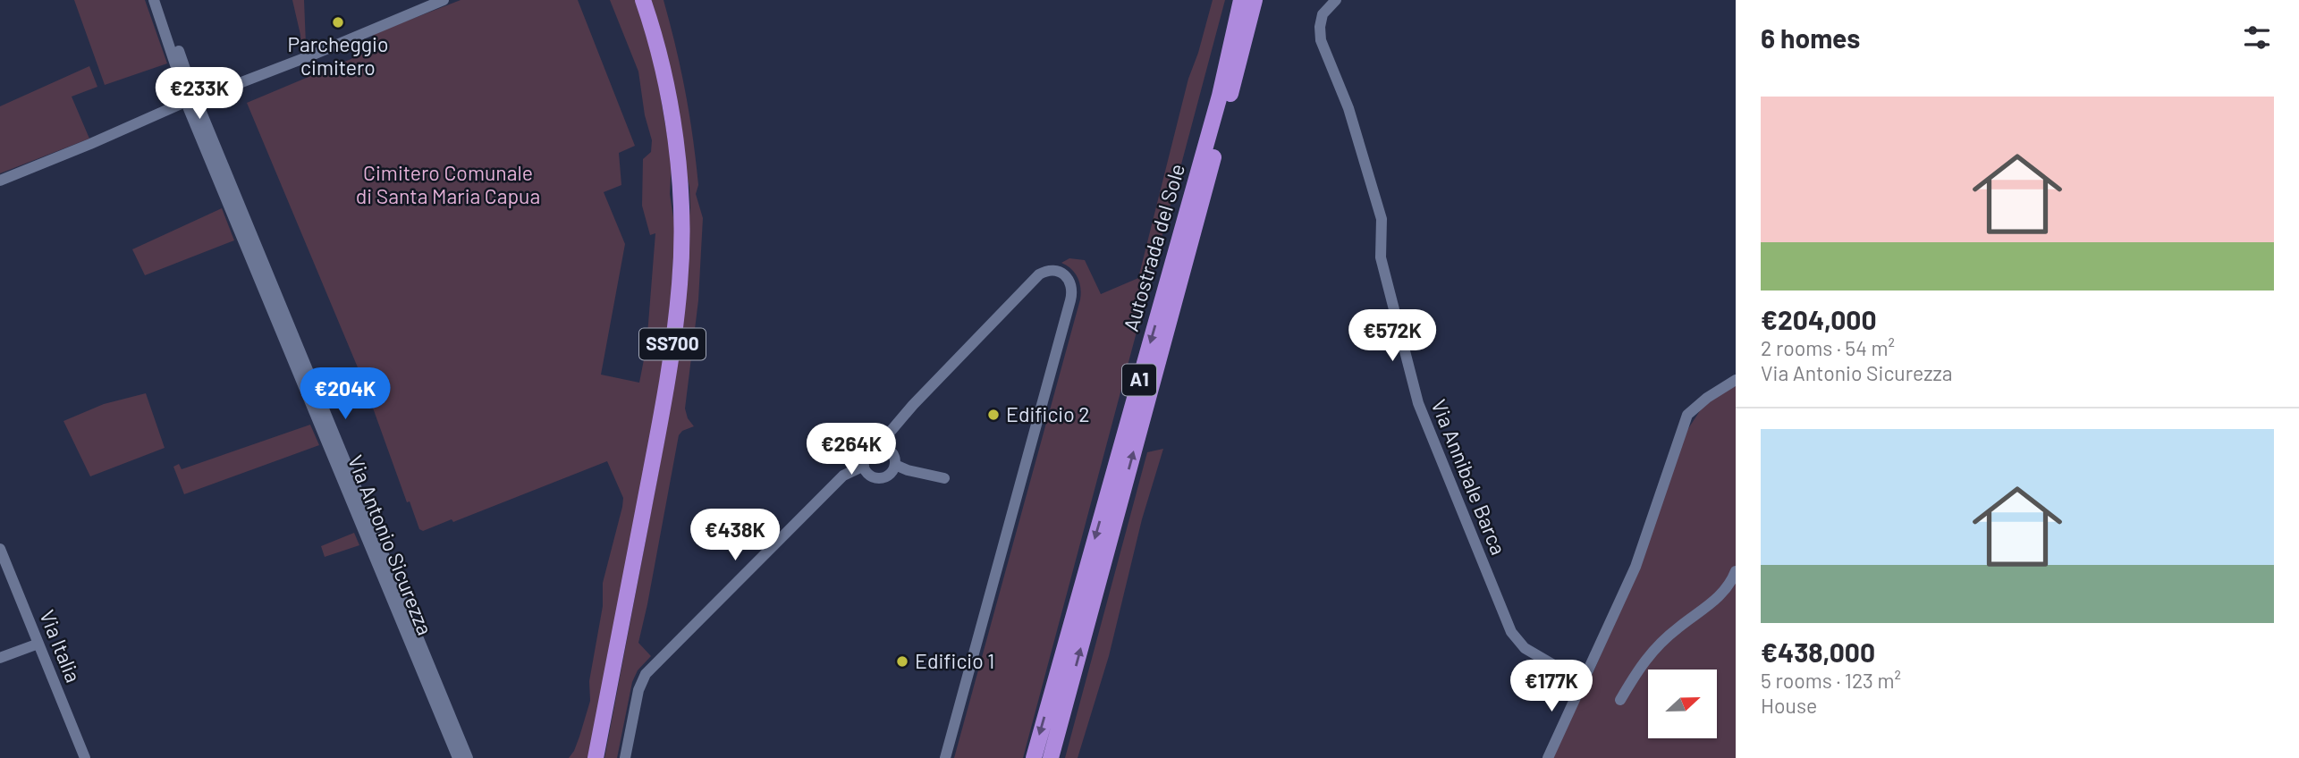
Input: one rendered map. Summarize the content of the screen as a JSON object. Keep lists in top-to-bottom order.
{
  "streets": {
    "highway": ["Autostrada del Sole", "SS700", "A1"],
    "street": ["Via Annibale Barca", "Via Antonio Sicurezza", "Via Italia"]
  },
  "parks": ["Cimitero Comunale di Santa Maria Capua"],
  "places": ["Parcheggio cimitero", "Edificio 2", "Edificio 1"],
  "north": "right",
  "page": {
    "heading": "6 homes",
    "price": [
      "€233K",
      "€572K",
      "€204K",
      "€264K",
      "€438K",
      "€177K"
    ],
    "list": [
      {
        "name": "€204,000",
        "note": "2 rooms · 54 m² · Via Antonio Sicurezza"
      },
      {
        "name": "€438,000",
        "note": "5 rooms · 123 m² · House"
      }
    ]
  }
}
